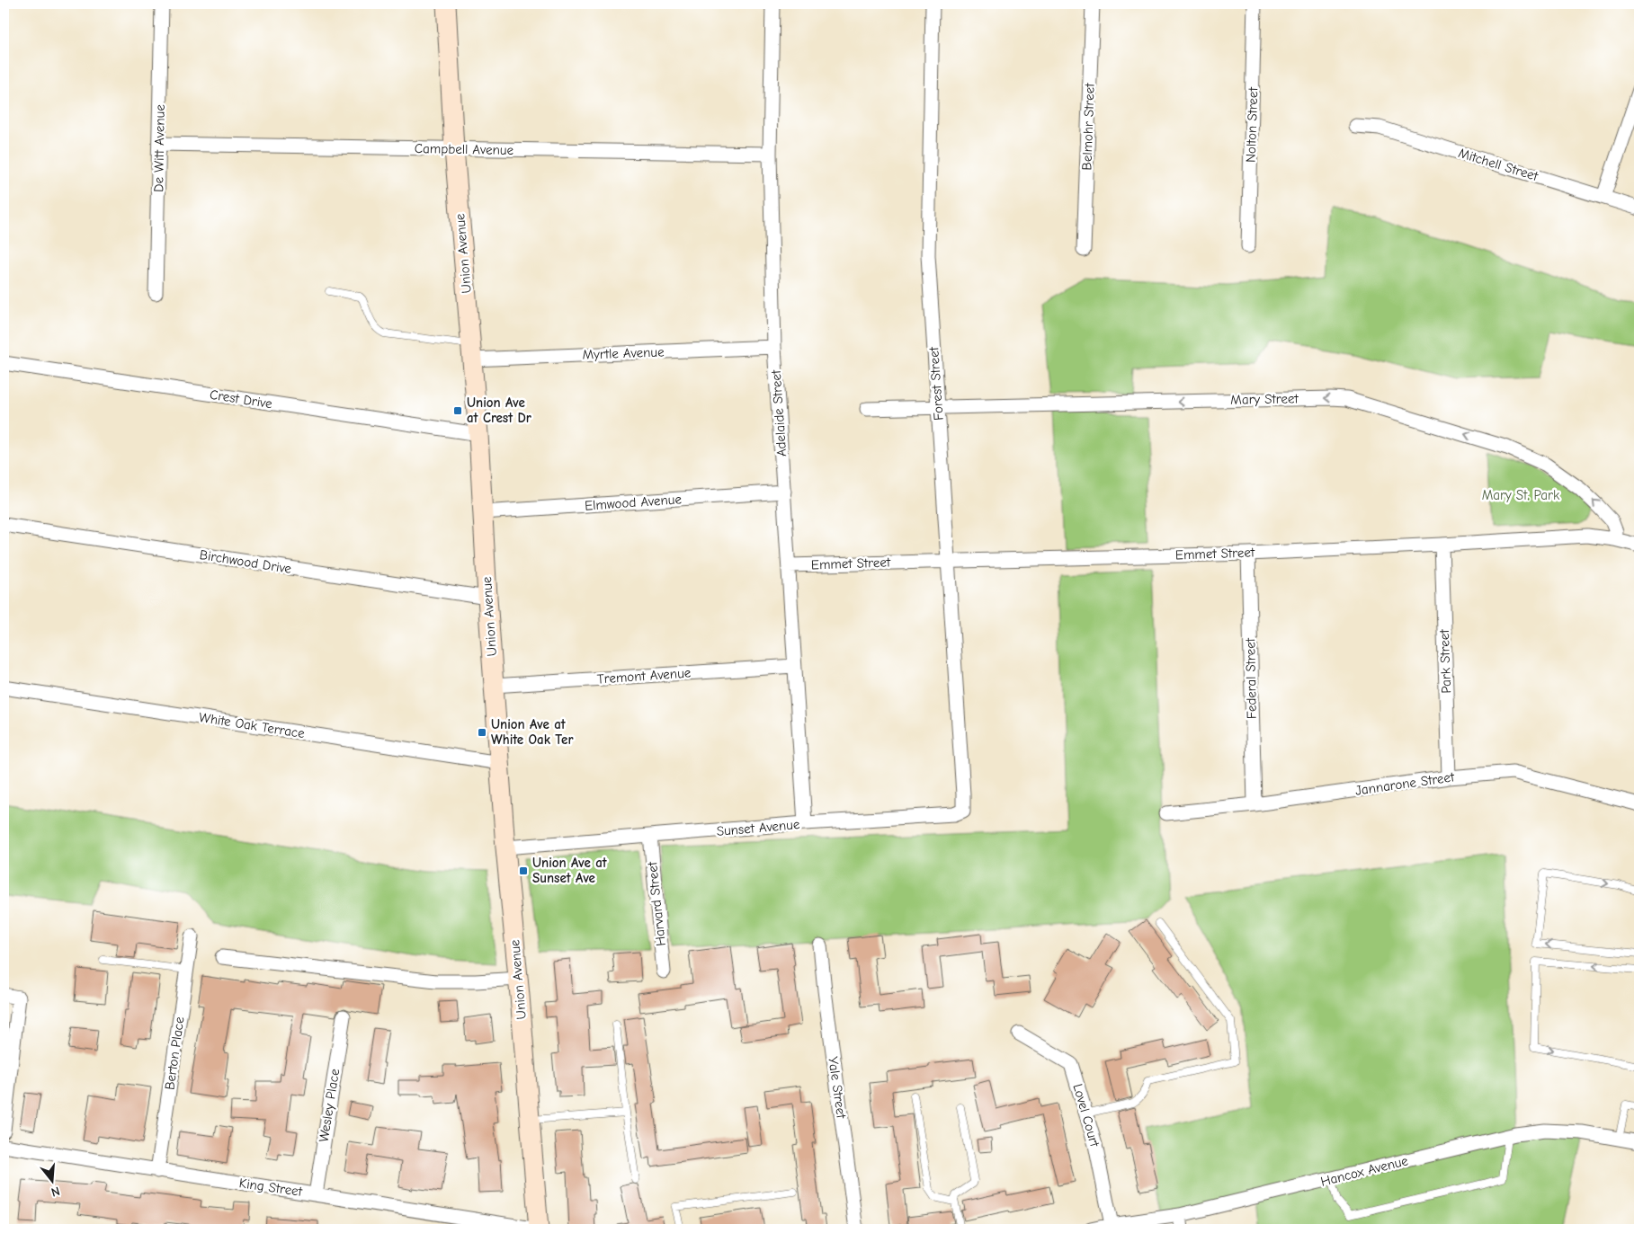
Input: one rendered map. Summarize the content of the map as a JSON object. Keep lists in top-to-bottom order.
{
  "streets": {
    "street": [
      "Nolton Street",
      "Belmohr Street",
      "De Witt Avenue",
      "Campbell Avenue",
      "Mitchell Street",
      "Union Avenue",
      "Myrtle Avenue",
      "Forest Street",
      "Crest Drive",
      "Mary Street",
      "Adelaide Street",
      "Elmwood Avenue",
      "Emmet Street",
      "Birchwood Drive",
      "Park Street",
      "Tremont Avenue",
      "Federal Street",
      "White Oak Terrace",
      "Jannarone Street",
      "Sunset Avenue",
      "Harvard Street",
      "Berton Place",
      "Yale Street",
      "Wesley Place",
      "Lovel Court",
      "Hancox Avenue",
      "King Street"
    ]
  },
  "crossings": [
    ["De Witt Avenue", "Campbell Avenue"],
    ["Campbell Avenue", "Union Avenue"],
    ["Campbell Avenue", "Adelaide Street"],
    ["Union Avenue", "Myrtle Avenue"],
    ["Union Avenue", "Crest Drive"],
    ["Union Avenue", "Elmwood Avenue"],
    ["Union Avenue", "Birchwood Drive"],
    ["Union Avenue", "Tremont Avenue"],
    ["Union Avenue", "White Oak Terrace"],
    ["Union Avenue", "Sunset Avenue"],
    ["Union Avenue", "King Street"],
    ["Myrtle Avenue", "Adelaide Street"],
    ["Forest Street", "Mary Street"],
    ["Forest Street", "Emmet Street"],
    ["Forest Street", "Sunset Avenue"],
    ["Mary Street", "Emmet Street"],
    ["Adelaide Street", "Elmwood Avenue"],
    ["Adelaide Street", "Emmet Street"],
    ["Adelaide Street", "Tremont Avenue"],
    ["Adelaide Street", "Sunset Avenue"],
    ["Emmet Street", "Park Street"],
    ["Emmet Street", "Federal Street"],
    ["Park Street", "Jannarone Street"],
    ["Federal Street", "Jannarone Street"],
    ["Sunset Avenue", "Harvard Street"],
    ["Berton Place", "King Street"],
    ["Wesley Place", "King Street"],
    ["Lovel Court", "Hancox Avenue"]
  ],
  "one_way": ["Mary Street"],
  "parks": ["Mary St. Park"],
  "places": {
    "transit": ["Union Ave at Crest Dr", "Union Ave at White Oak Ter", "Union Ave at Sunset Ave"]
  },
  "north": "bottom"
}
